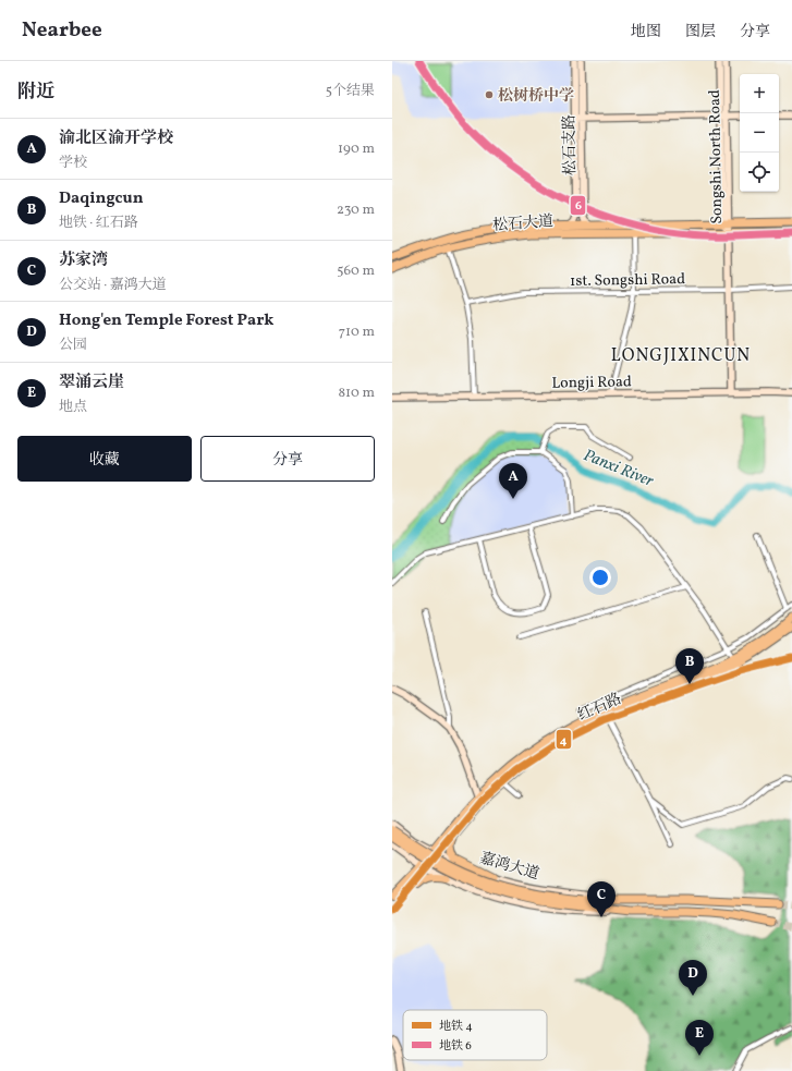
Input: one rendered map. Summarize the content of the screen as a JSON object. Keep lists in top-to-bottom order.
{
  "streets": {
    "highway": ["松石大道", "红石路", "嘉鸿大道"],
    "street": [
      "松石支路",
      "Songshi North Road",
      "1st. Songshi Road",
      "Longji Road"
    ]
  },
  "crossings": [
    ["松石支路", "松石大道"],
    ["Songshi North Road", "松石大道"],
    ["Songshi North Road", "1st. Songshi Road"],
    ["Songshi North Road", "Longji Road"],
    ["红石路", "嘉鸿大道"]
  ],
  "districts": ["LONGJIXINCUN"],
  "water": ["Panxi River"],
  "places": ["松树桥中学"],
  "lines": ["metro line 6", "metro line 4"],
  "legend": ["地铁 4", "地铁 6"],
  "page": {
    "header": "Nearbee",
    "nav": ["地图", "图层", "分享"],
    "heading": ["附近", "5个结果"],
    "map_buttons": ["+", "−"],
    "list": [
      {
        "mark": "A",
        "name": "渝北区渝开学校",
        "note": "学校",
        "value": "190 m"
      },
      {
        "mark": "B",
        "name": "Daqingcun",
        "note": "地铁 · 红石路",
        "value": "230 m"
      },
      {
        "mark": "C",
        "name": "苏家湾",
        "note": "公交站 · 嘉鸿大道",
        "value": "560 m"
      },
      {
        "mark": "D",
        "name": "Hong'en Temple Forest Park",
        "note": "公园",
        "value": "710 m"
      },
      {
        "mark": "E",
        "name": "翠涌云崖",
        "note": "地点",
        "value": "810 m"
      }
    ],
    "buttons": ["收藏", "分享"],
    "pins": [
      "A",
      "B",
      "C",
      "D",
      "E"
    ]
  }
}
